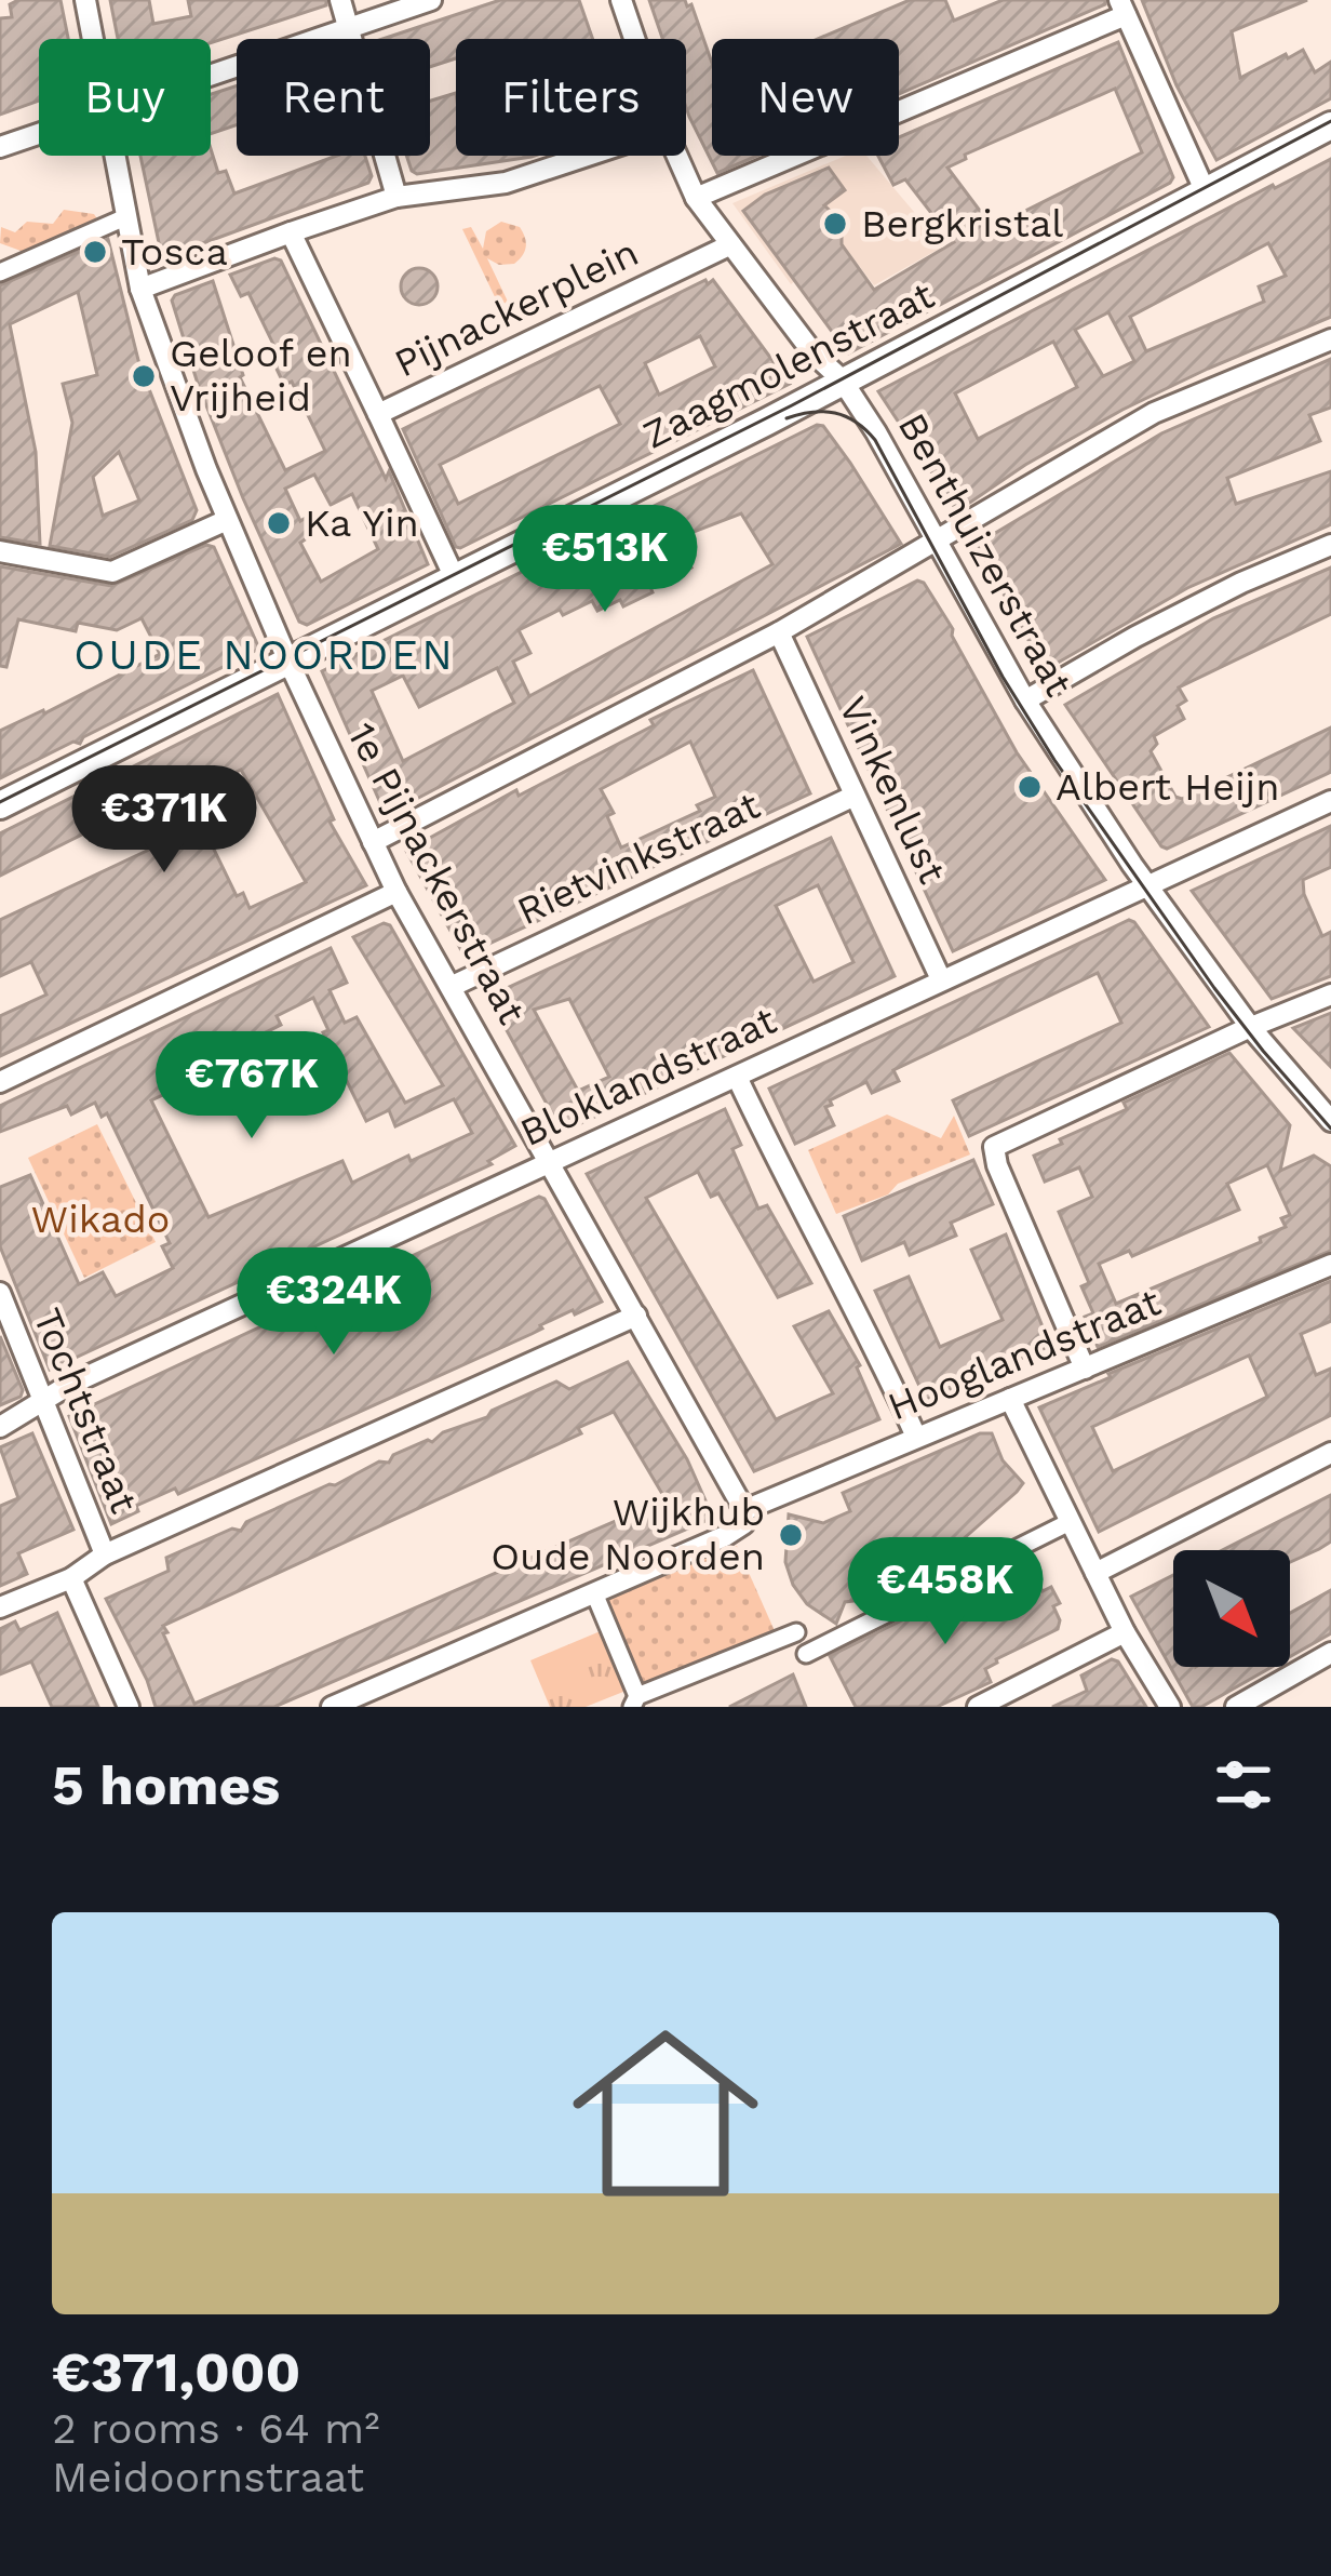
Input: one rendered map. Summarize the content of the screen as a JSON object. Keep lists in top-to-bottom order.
{
  "streets": {
    "street": [
      "Pijnackerplein",
      "Zaagmolenstraat",
      "Benthuizerstraat",
      "Vinkenlust",
      "Rietvinkstraat",
      "1e Pijnackerstraat",
      "Bloklandstraat",
      "Hooglandstraat",
      "Tochtstraat"
    ]
  },
  "crossings": [
    ["Pijnackerplein", "Benthuizerstraat"],
    ["Zaagmolenstraat", "Benthuizerstraat"],
    ["Zaagmolenstraat", "1e Pijnackerstraat"],
    ["Benthuizerstraat", "Bloklandstraat"],
    ["Vinkenlust", "Rietvinkstraat"],
    ["Vinkenlust", "Bloklandstraat"],
    ["Rietvinkstraat", "1e Pijnackerstraat"],
    ["1e Pijnackerstraat", "Bloklandstraat"],
    ["1e Pijnackerstraat", "Hooglandstraat"],
    ["Bloklandstraat", "Tochtstraat"]
  ],
  "districts": ["OUDE NOORDEN"],
  "parks": ["Wikado"],
  "places": [
    "Bergkristal",
    "Tosca",
    "Geloof en Vrijheid",
    "Ka Yin",
    "Albert Heijn",
    "Wijkhub Oude Noorden"
  ],
  "north": "bottom right",
  "page": {
    "chip": [
      "Buy",
      "Rent",
      "Filters",
      "New"
    ],
    "price": [
      "€513K",
      "€371K",
      "€767K",
      "€324K",
      "€458K"
    ],
    "heading": "5 homes",
    "list": [
      {
        "name": "€371,000",
        "note": "2 rooms · 64 m² · Meidoornstraat"
      }
    ]
  }
}
